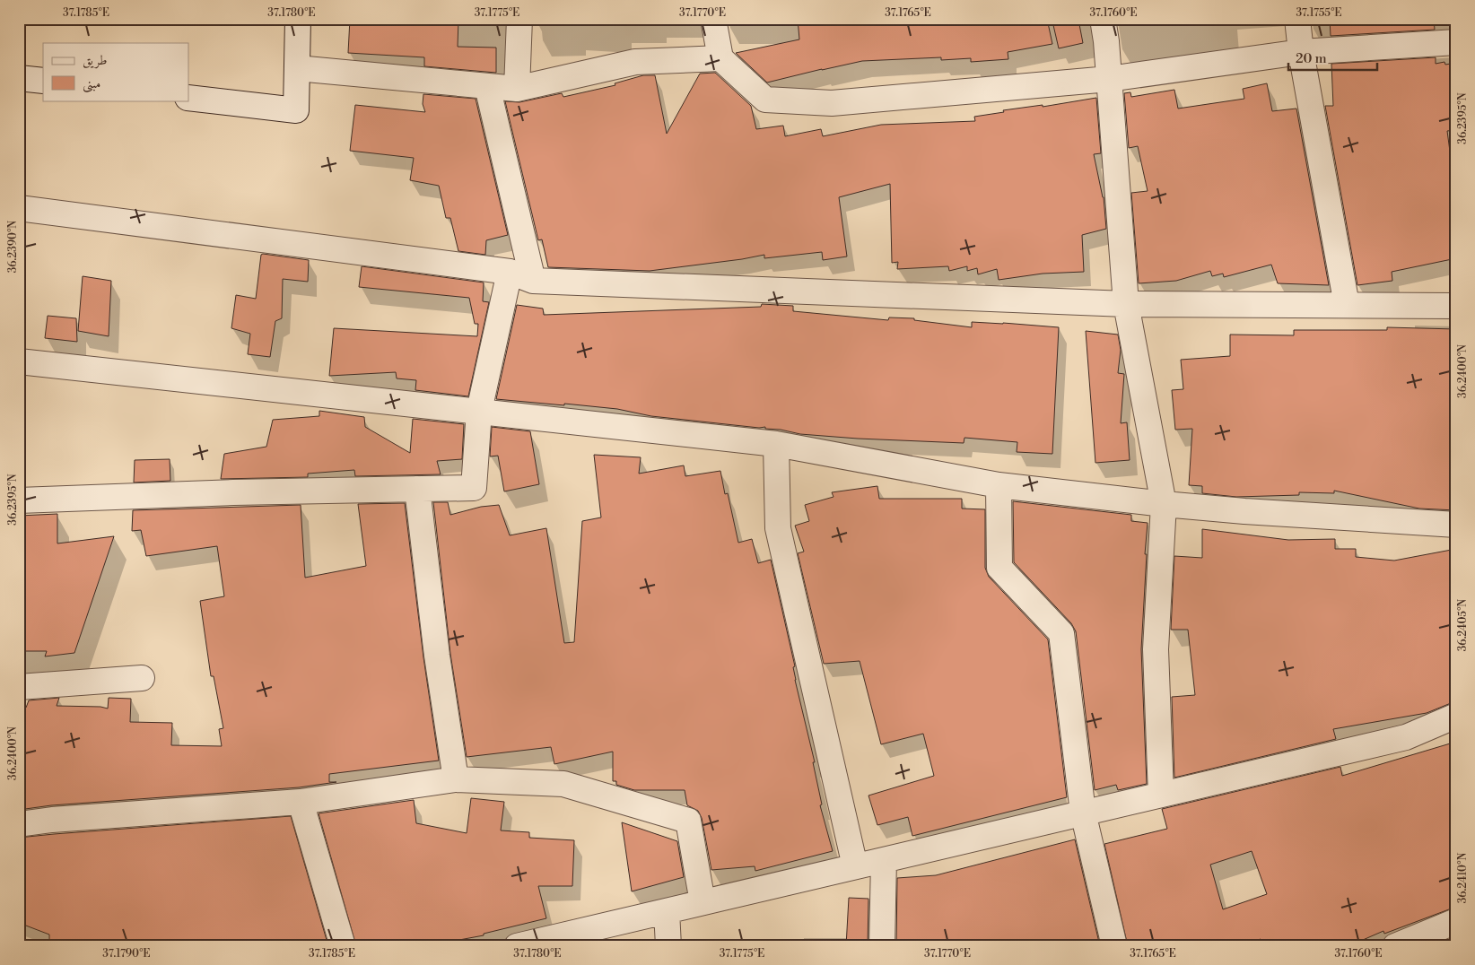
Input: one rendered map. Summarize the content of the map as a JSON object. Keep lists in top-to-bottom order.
{
  "legend": ["طريق", "مبنى"],
  "scale_bar": "20 m",
  "coordinates": [
    "37.1785°E",
    "37.1780°E",
    "37.1775°E",
    "37.1770°E",
    "37.1765°E",
    "37.1760°E",
    "37.1755°E",
    "36.2395°N",
    "36.2390°N",
    "36.2400°N",
    "36.2405°N",
    "36.2410°N",
    "37.1790°E"
  ]
}
